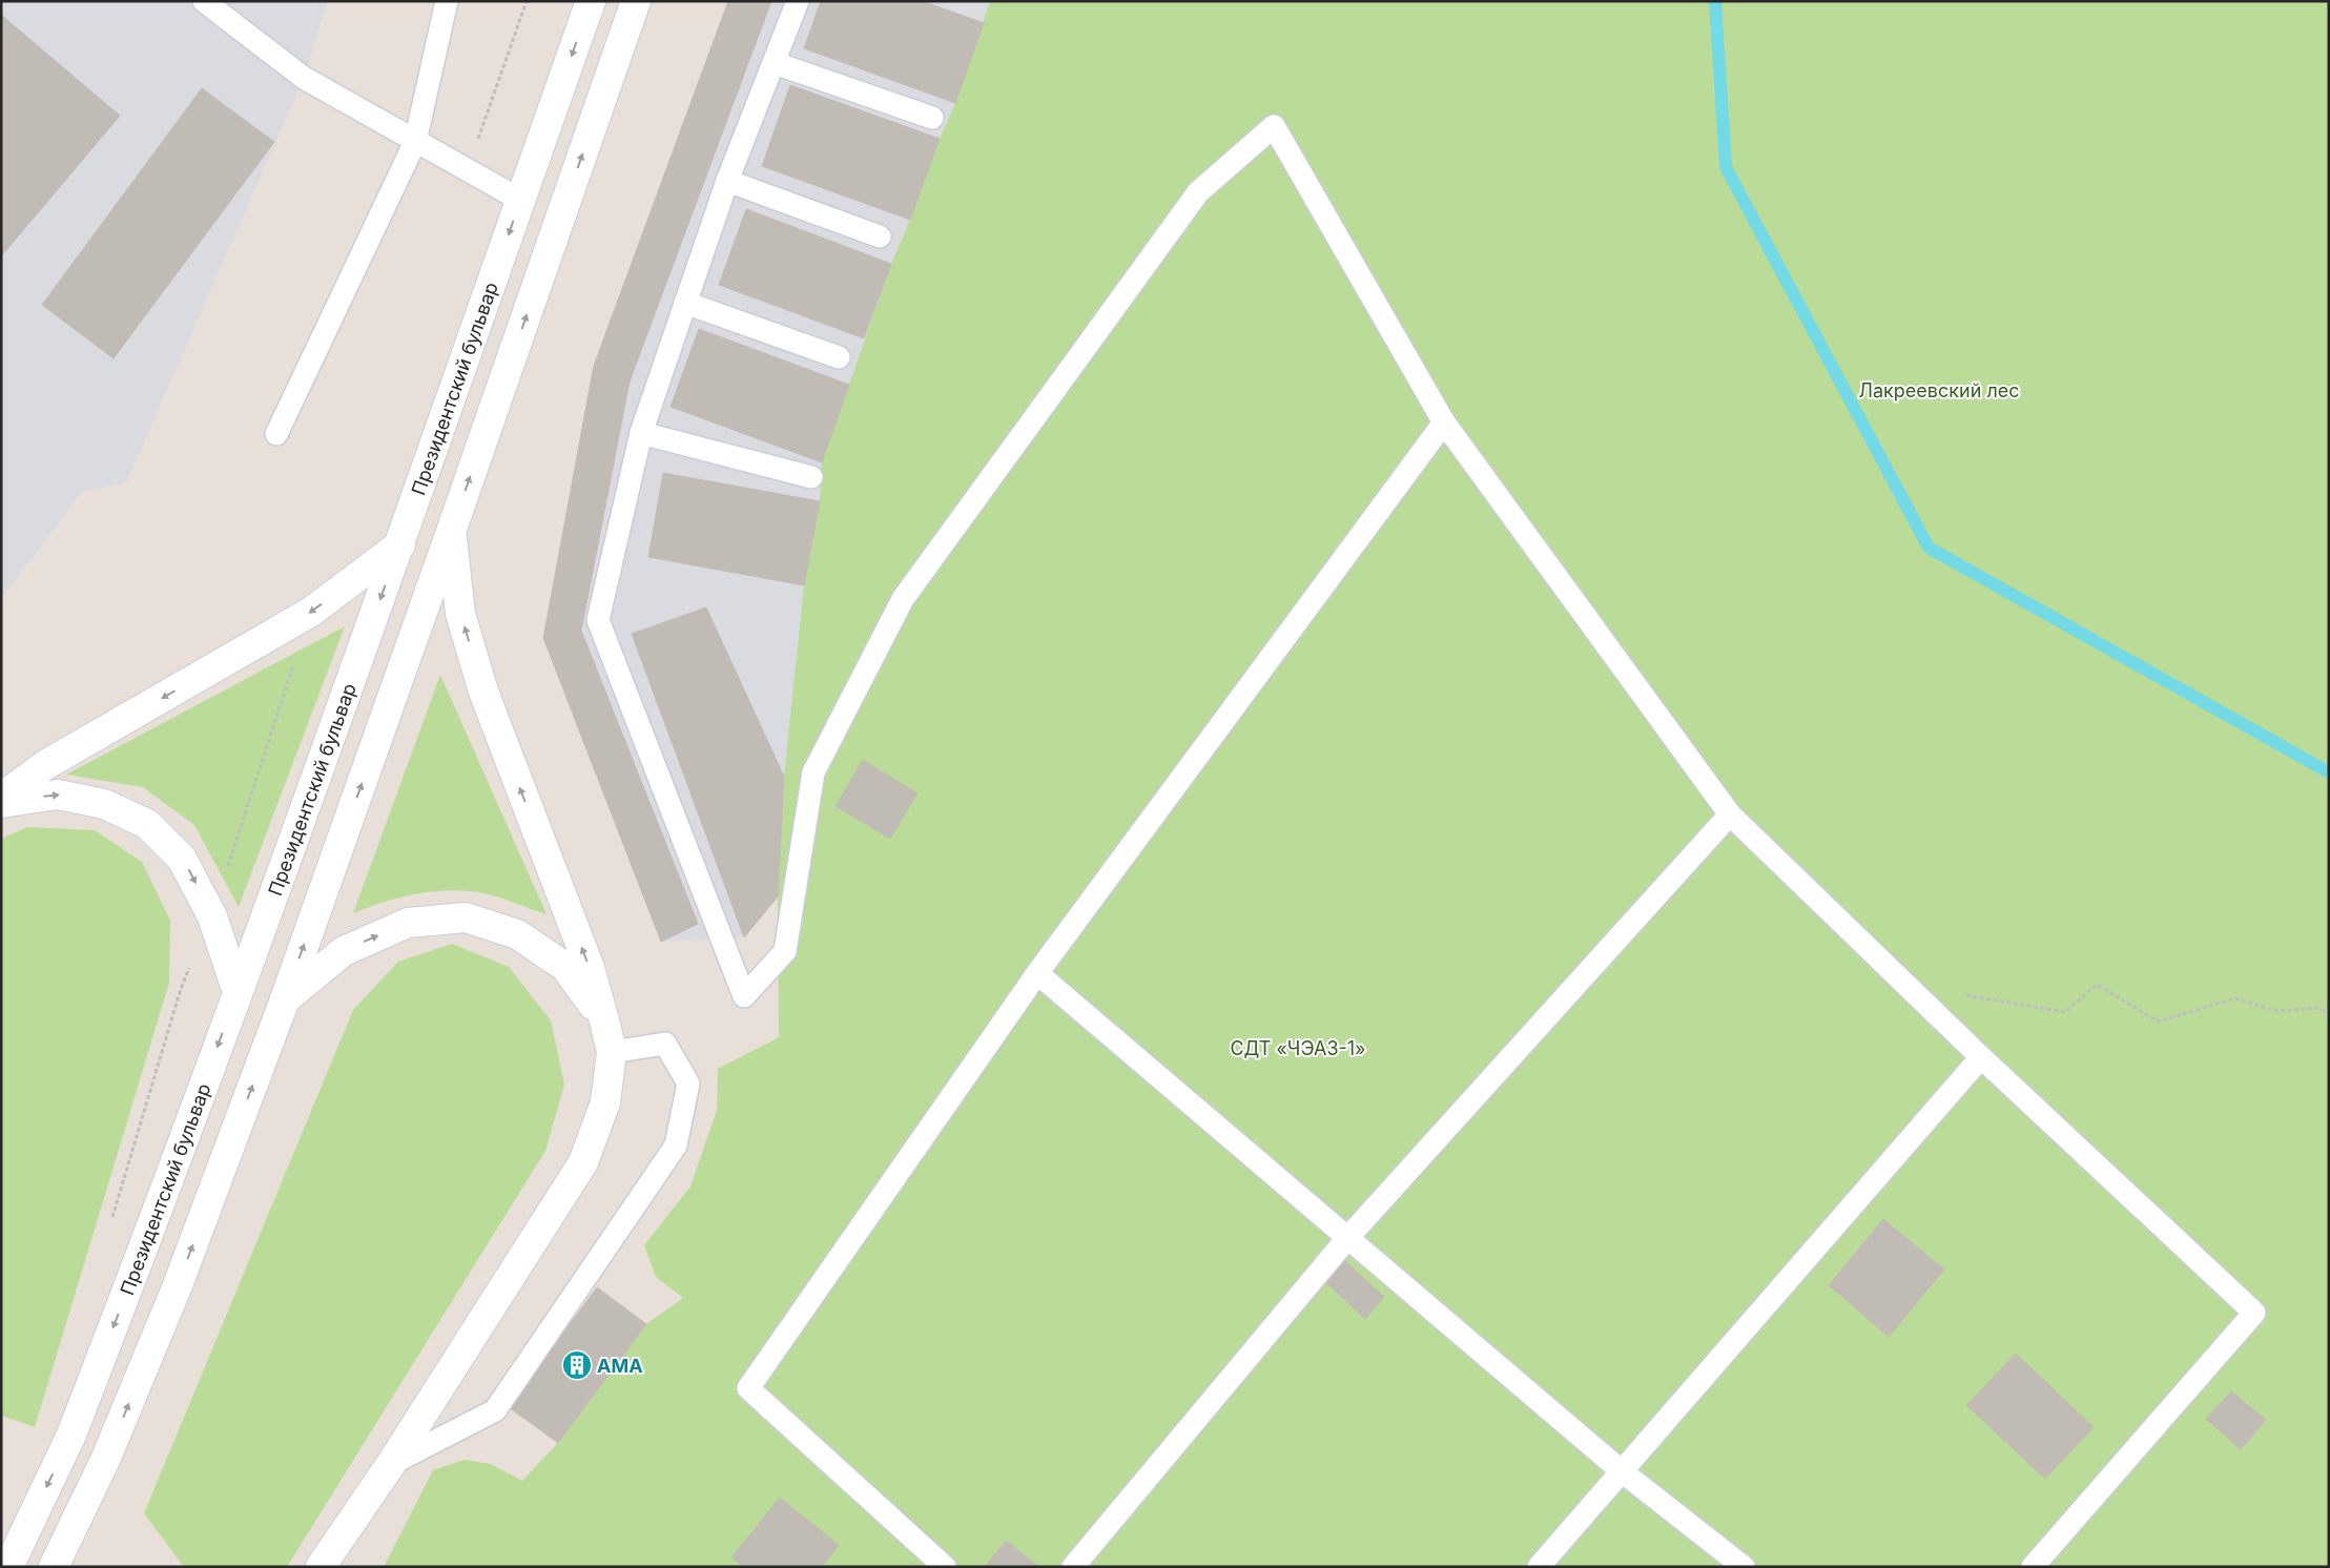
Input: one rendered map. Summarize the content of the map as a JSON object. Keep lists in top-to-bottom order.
{
  "streets": {
    "main road": ["Президентский бульвар"]
  },
  "parks": ["Лакреевский лес", "СДТ «ЧЭАЗ-1»"],
  "places": {
    "building": ["АМА"]
  }
}
